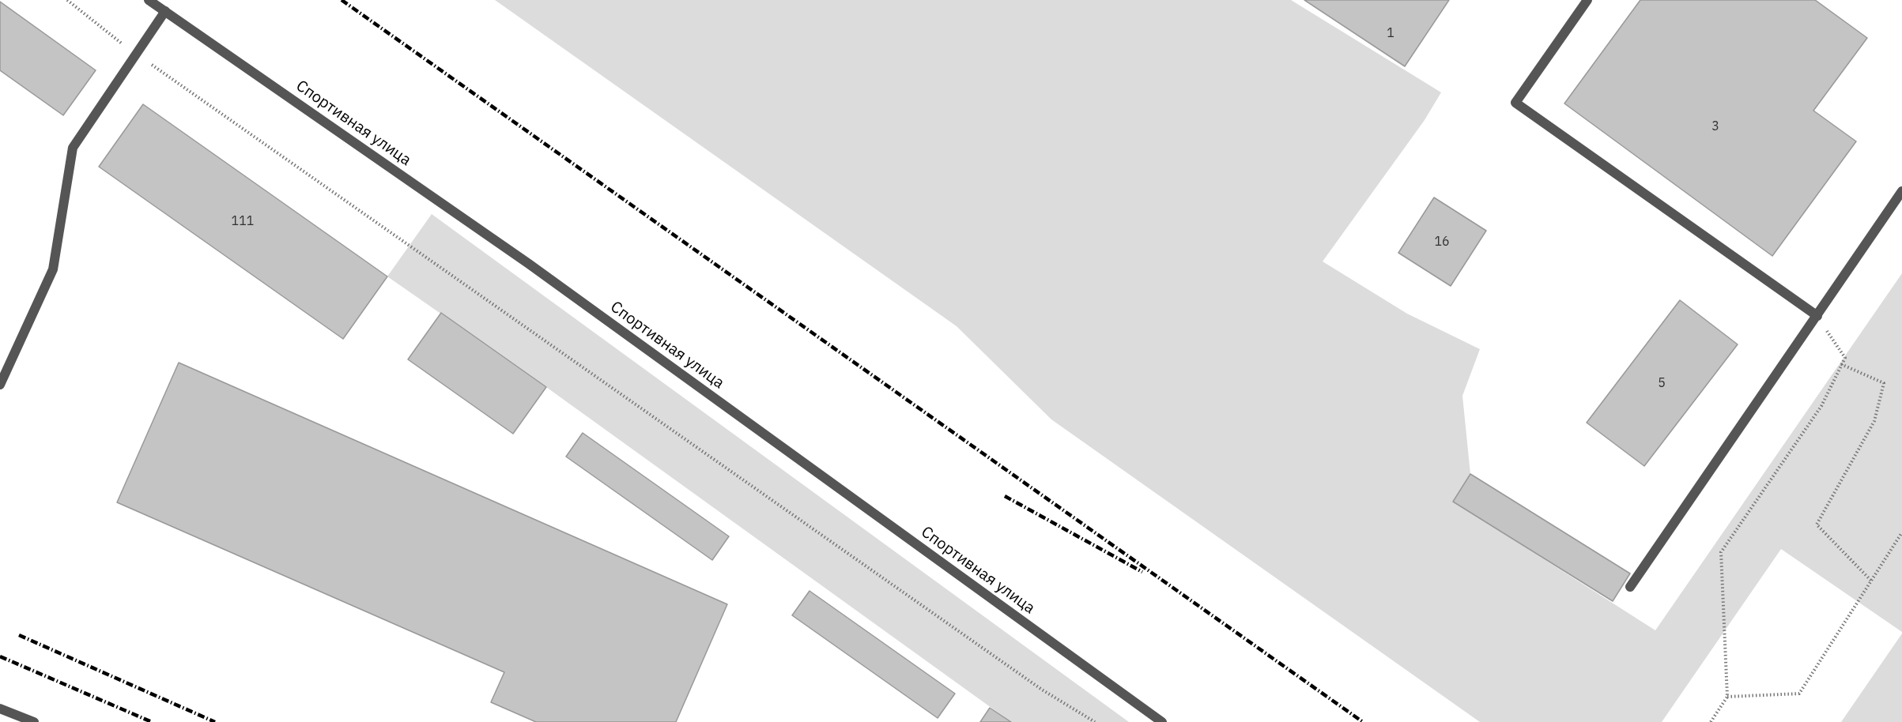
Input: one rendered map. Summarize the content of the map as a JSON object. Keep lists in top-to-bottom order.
{
  "streets": {
    "street": ["Спортивная улица"]
  },
  "house_numbers": [
    "1",
    "3",
    "111",
    "16",
    "5"
  ]
}
